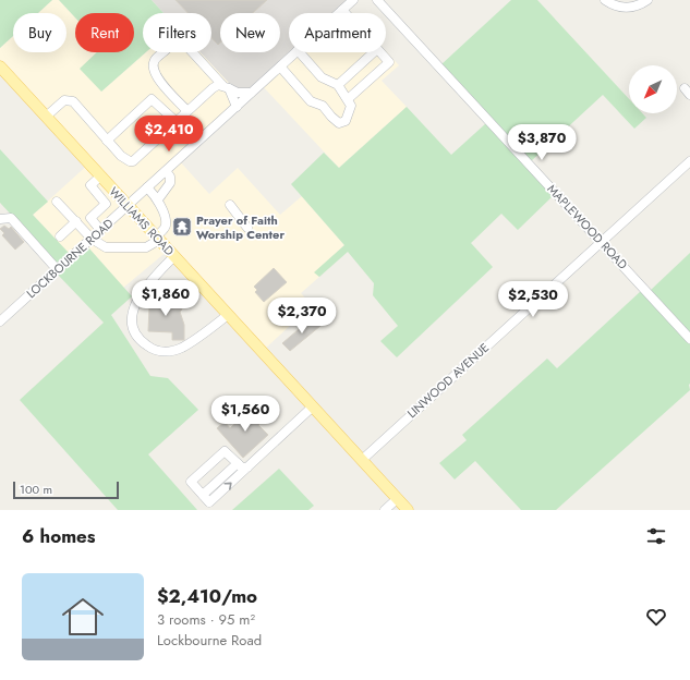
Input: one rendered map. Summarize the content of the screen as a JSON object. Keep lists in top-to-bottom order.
{
  "streets": {
    "main road": ["WILLIAMS ROAD"],
    "street": ["MAPLEWOOD ROAD", "LOCKBOURNE ROAD", "LINWOOD AVENUE"]
  },
  "crossings": [
    ["WILLIAMS ROAD", "LOCKBOURNE ROAD"],
    ["WILLIAMS ROAD", "LINWOOD AVENUE"],
    ["MAPLEWOOD ROAD", "LINWOOD AVENUE"]
  ],
  "places": {
    "temple": ["Prayer of Faith Worship Center"]
  },
  "scale_bar": "100 m",
  "north": "bottom left",
  "page": {
    "chip": [
      "Buy",
      "Rent",
      "Filters",
      "New",
      "Apartment"
    ],
    "price": [
      "$2,410",
      "$3,870",
      "$1,860",
      "$2,530",
      "$2,370",
      "$1,560"
    ],
    "scale": "100 m",
    "heading": "6 homes",
    "list": [
      {
        "name": "$2,410/mo",
        "note": "3 rooms · 95 m² · Lockbourne Road"
      }
    ]
  }
}
